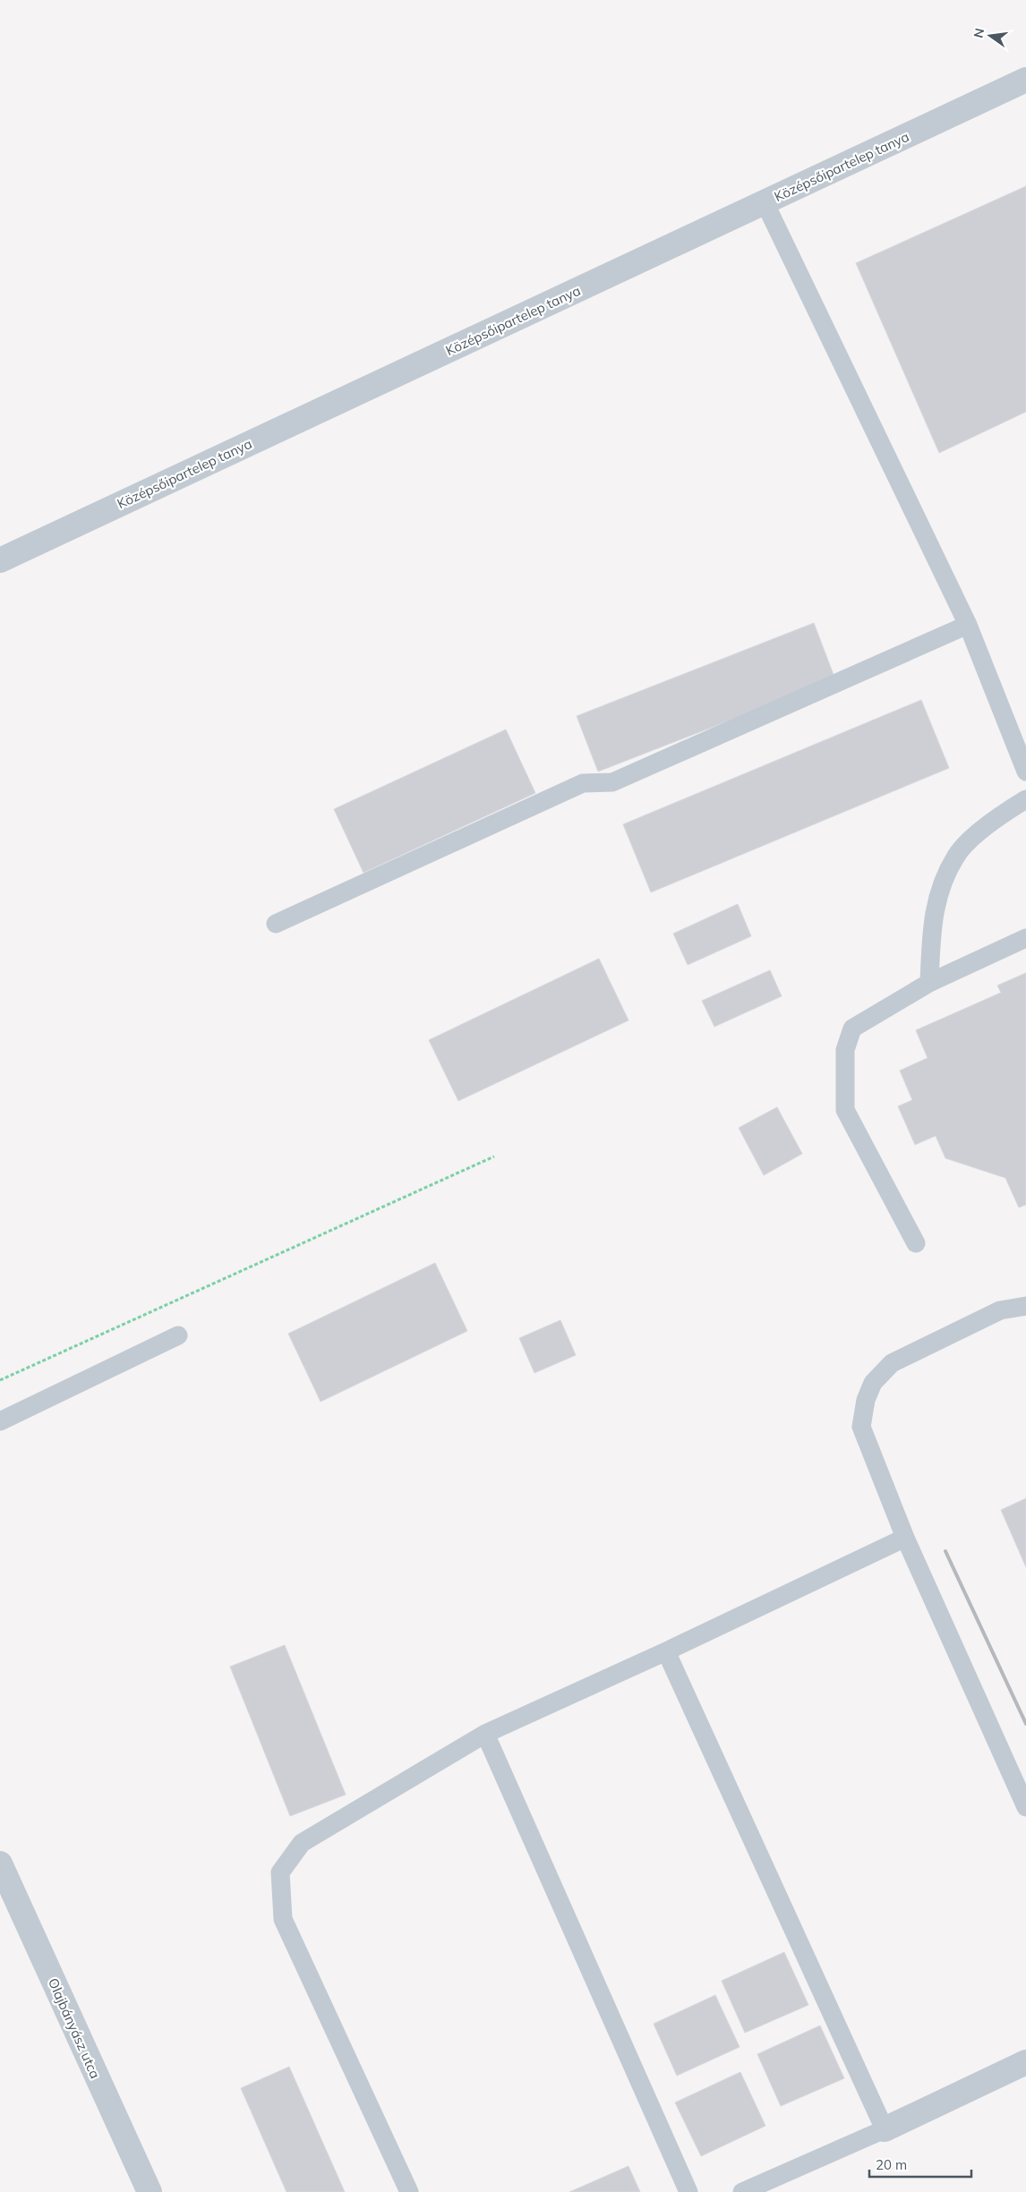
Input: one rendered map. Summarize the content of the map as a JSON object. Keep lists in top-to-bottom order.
{
  "streets": {
    "street": ["Középsőipartelep tanya", "Olajbányász utca"]
  },
  "scale_bar": "20 m",
  "north": "left"
}
